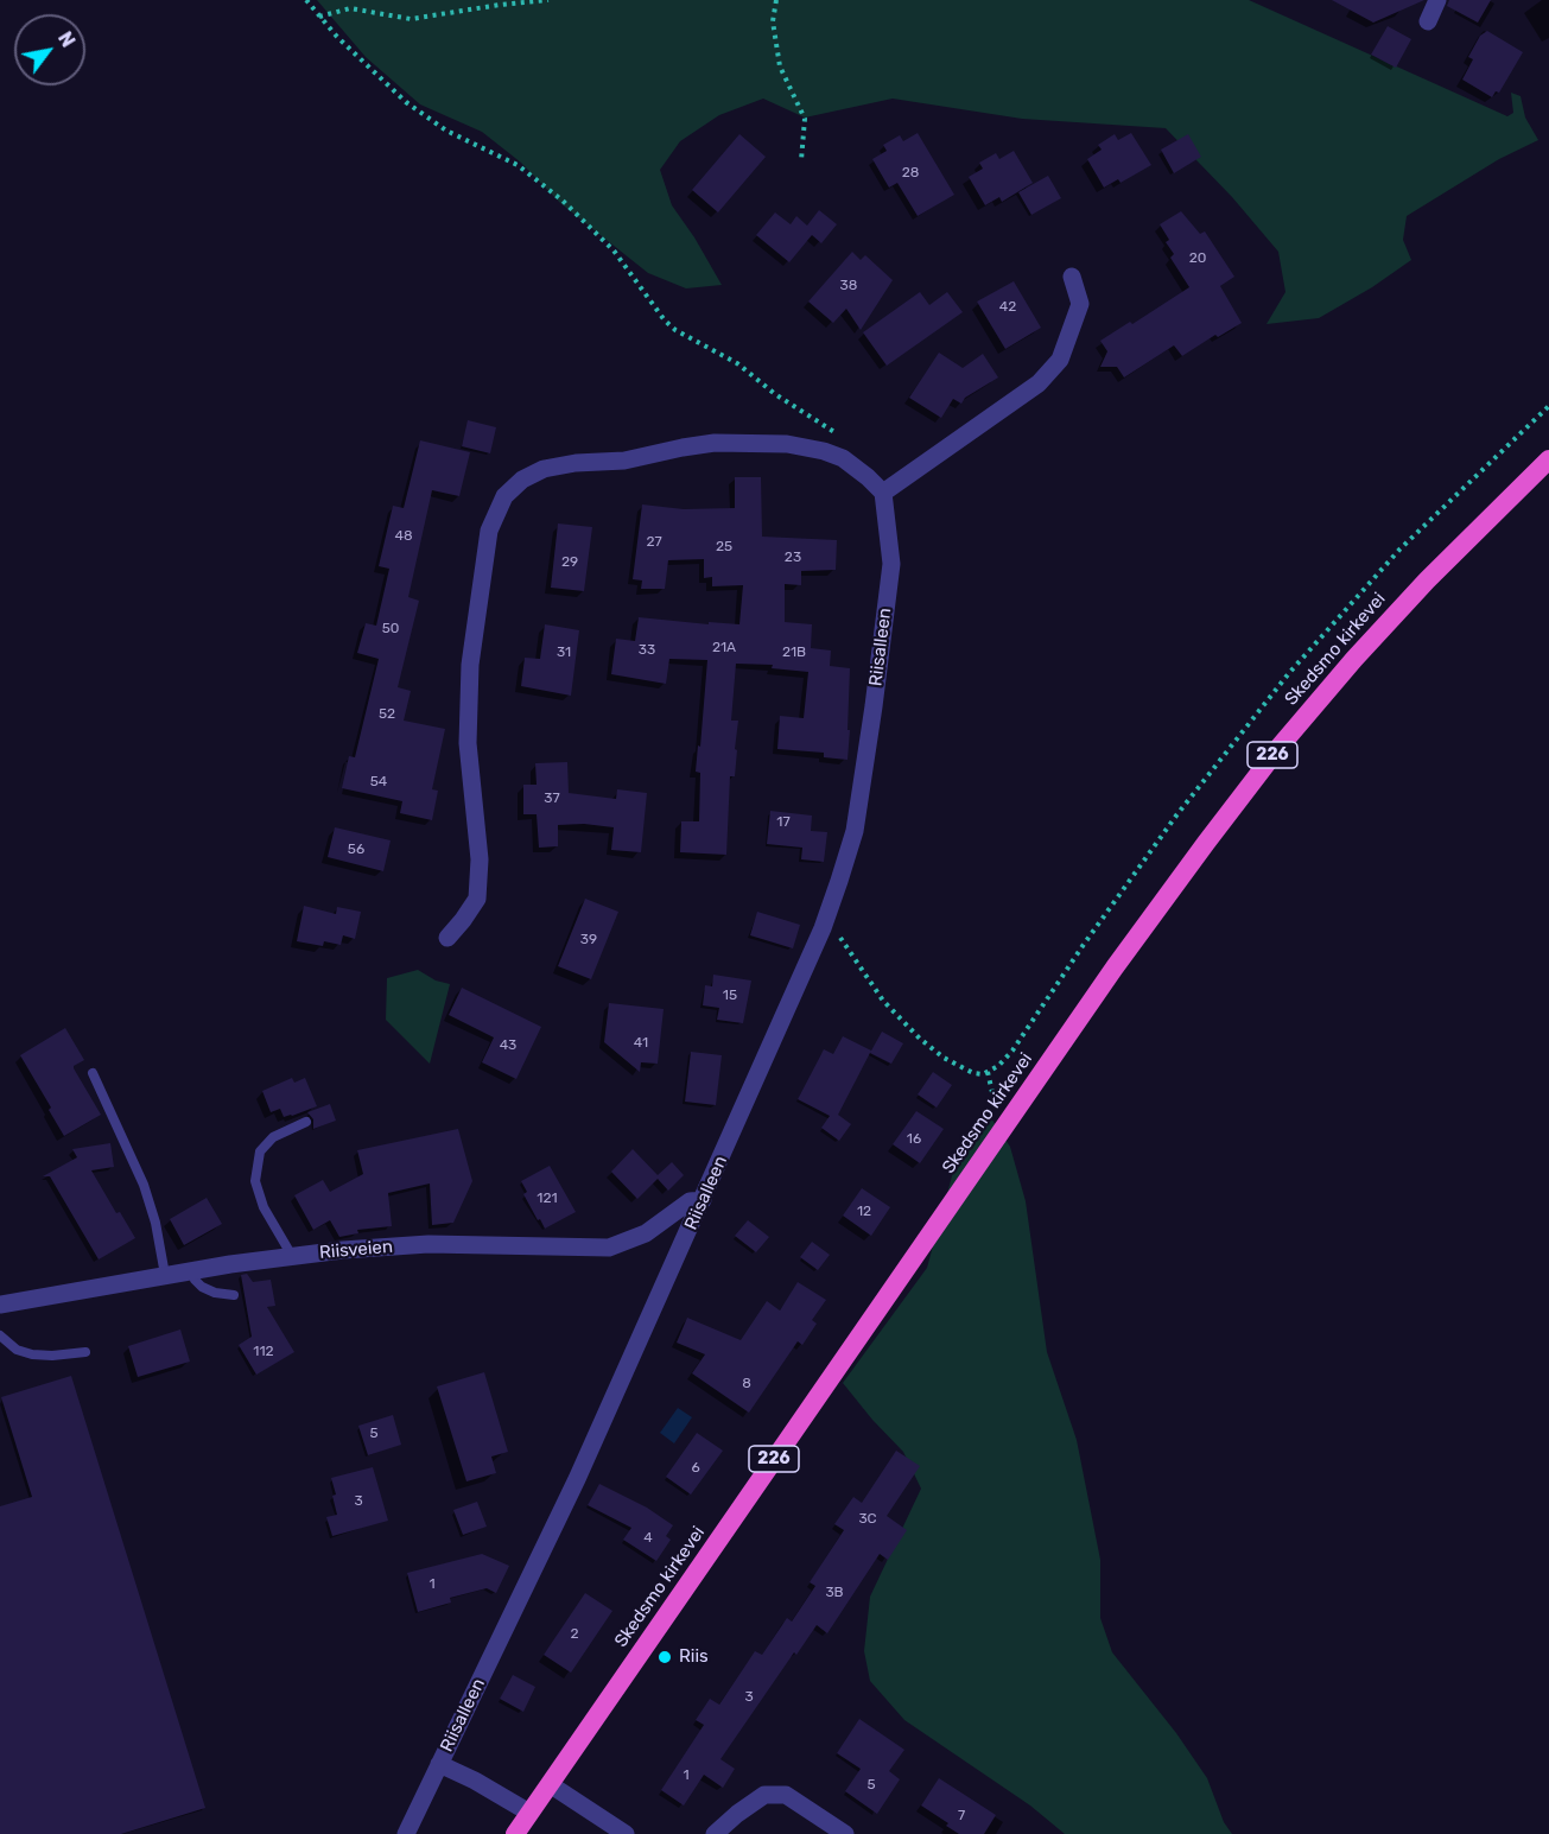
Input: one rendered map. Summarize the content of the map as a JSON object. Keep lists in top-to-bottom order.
{
  "streets": {
    "highway": ["Skedsmo kirkevei", "226"],
    "street": ["Riisalleen", "Riisveien"]
  },
  "crossings": [
    ["Riisalleen", "Skedsmo kirkevei"],
    ["Riisalleen", "Riisveien"]
  ],
  "places": ["Riis"],
  "house_numbers": [
    "28",
    "20",
    "38",
    "42",
    "48",
    "27",
    "25",
    "23",
    "29",
    "50",
    "21A",
    "33",
    "31",
    "21B",
    "52",
    "54",
    "37",
    "17",
    "56",
    "39",
    "15",
    "41",
    "43",
    "16",
    "121",
    "12",
    "112",
    "8",
    "5",
    "6",
    "3",
    "3C",
    "4",
    "1",
    "3B",
    "2",
    "3",
    "1",
    "5",
    "7"
  ],
  "north": "top right"
}
